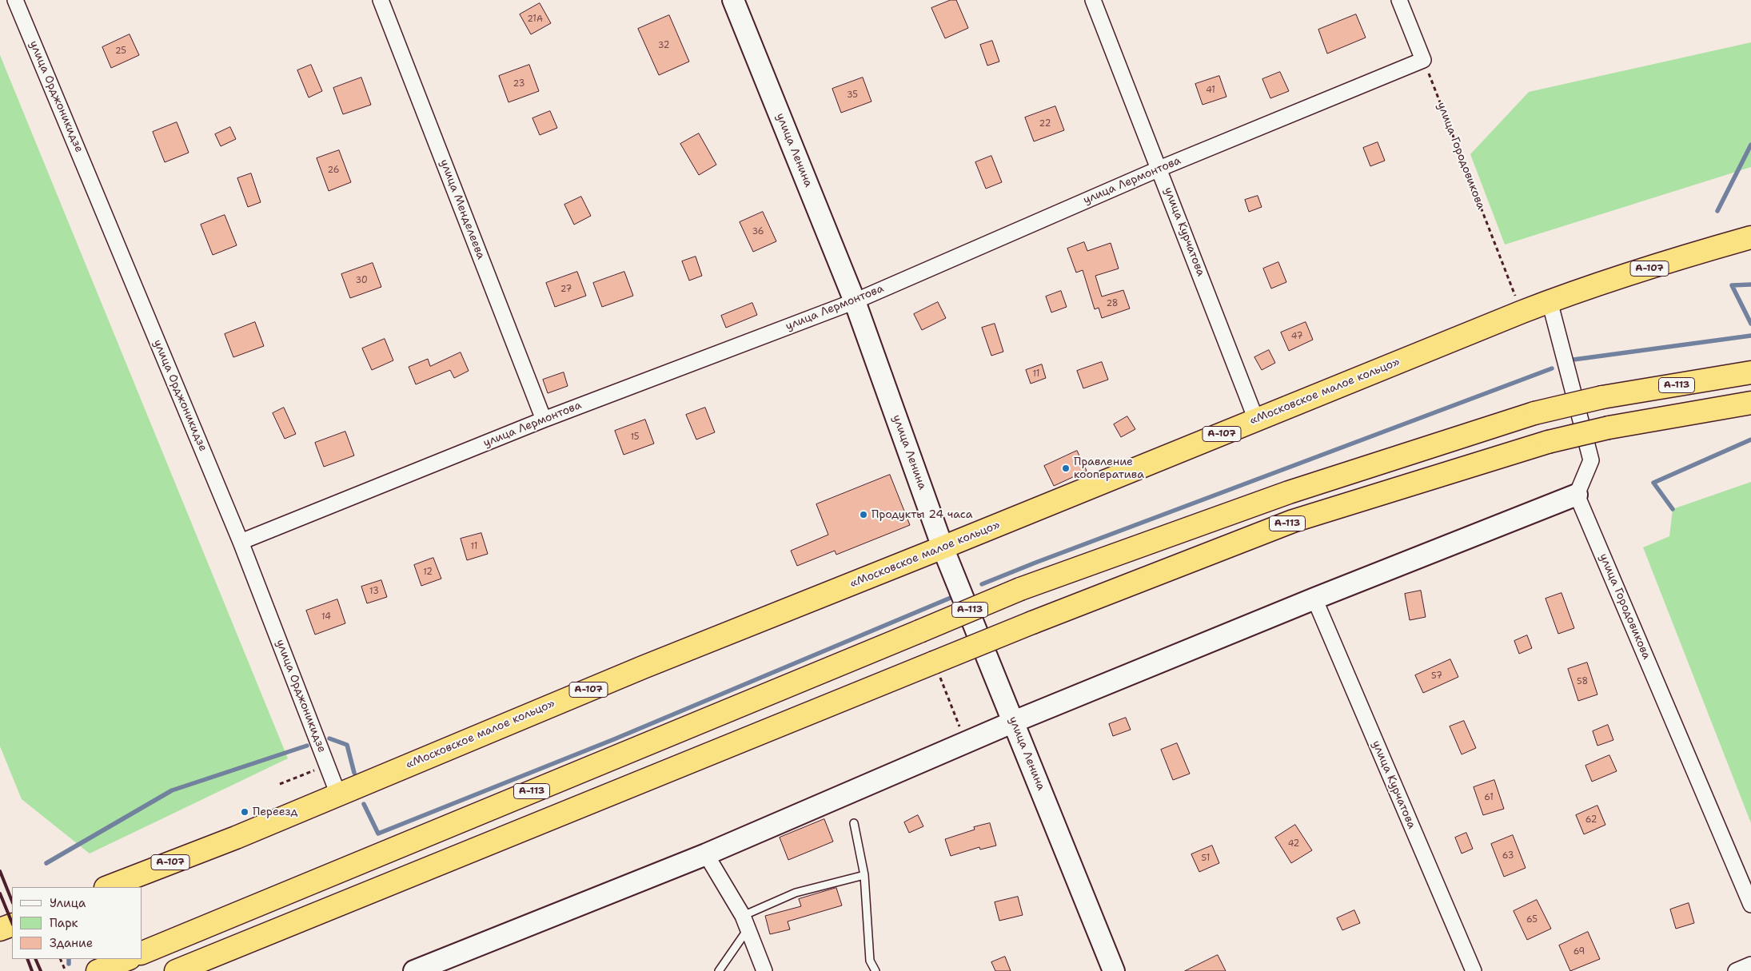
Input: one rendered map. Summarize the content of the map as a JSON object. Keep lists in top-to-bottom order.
{
  "streets": {
    "highway": ["А-107", "А-113", "«Московское малое кольцо»"],
    "street": [
      "улица Орджоникидзе",
      "улица Ленина",
      "улица Городовикова",
      "улица Лермонтова",
      "улица Менделеева",
      "улица Курчатова"
    ]
  },
  "crossings": [
    ["улица Орджоникидзе", "улица Лермонтова"],
    ["улица Орджоникидзе", "«Московское малое кольцо»"],
    ["улица Ленина", "улица Лермонтова"],
    ["улица Ленина", "«Московское малое кольцо»"],
    ["улица Городовикова", "улица Лермонтова"],
    ["улица Городовикова", "«Московское малое кольцо»"],
    ["улица Лермонтова", "улица Менделеева"],
    ["улица Лермонтова", "улица Курчатова"],
    ["улица Курчатова", "«Московское малое кольцо»"]
  ],
  "places": ["Правление кооператива", "Продукты 24 часа", "Переезд"],
  "house_numbers": [
    "21А",
    "32",
    "25",
    "23",
    "41",
    "35",
    "22",
    "26",
    "36",
    "30",
    "27",
    "28",
    "47",
    "11",
    "15",
    "11",
    "12",
    "13",
    "14",
    "57",
    "58",
    "61",
    "62",
    "42",
    "63",
    "51",
    "65",
    "69"
  ],
  "legend": ["Улица", "Парк", "Здание"]
}
